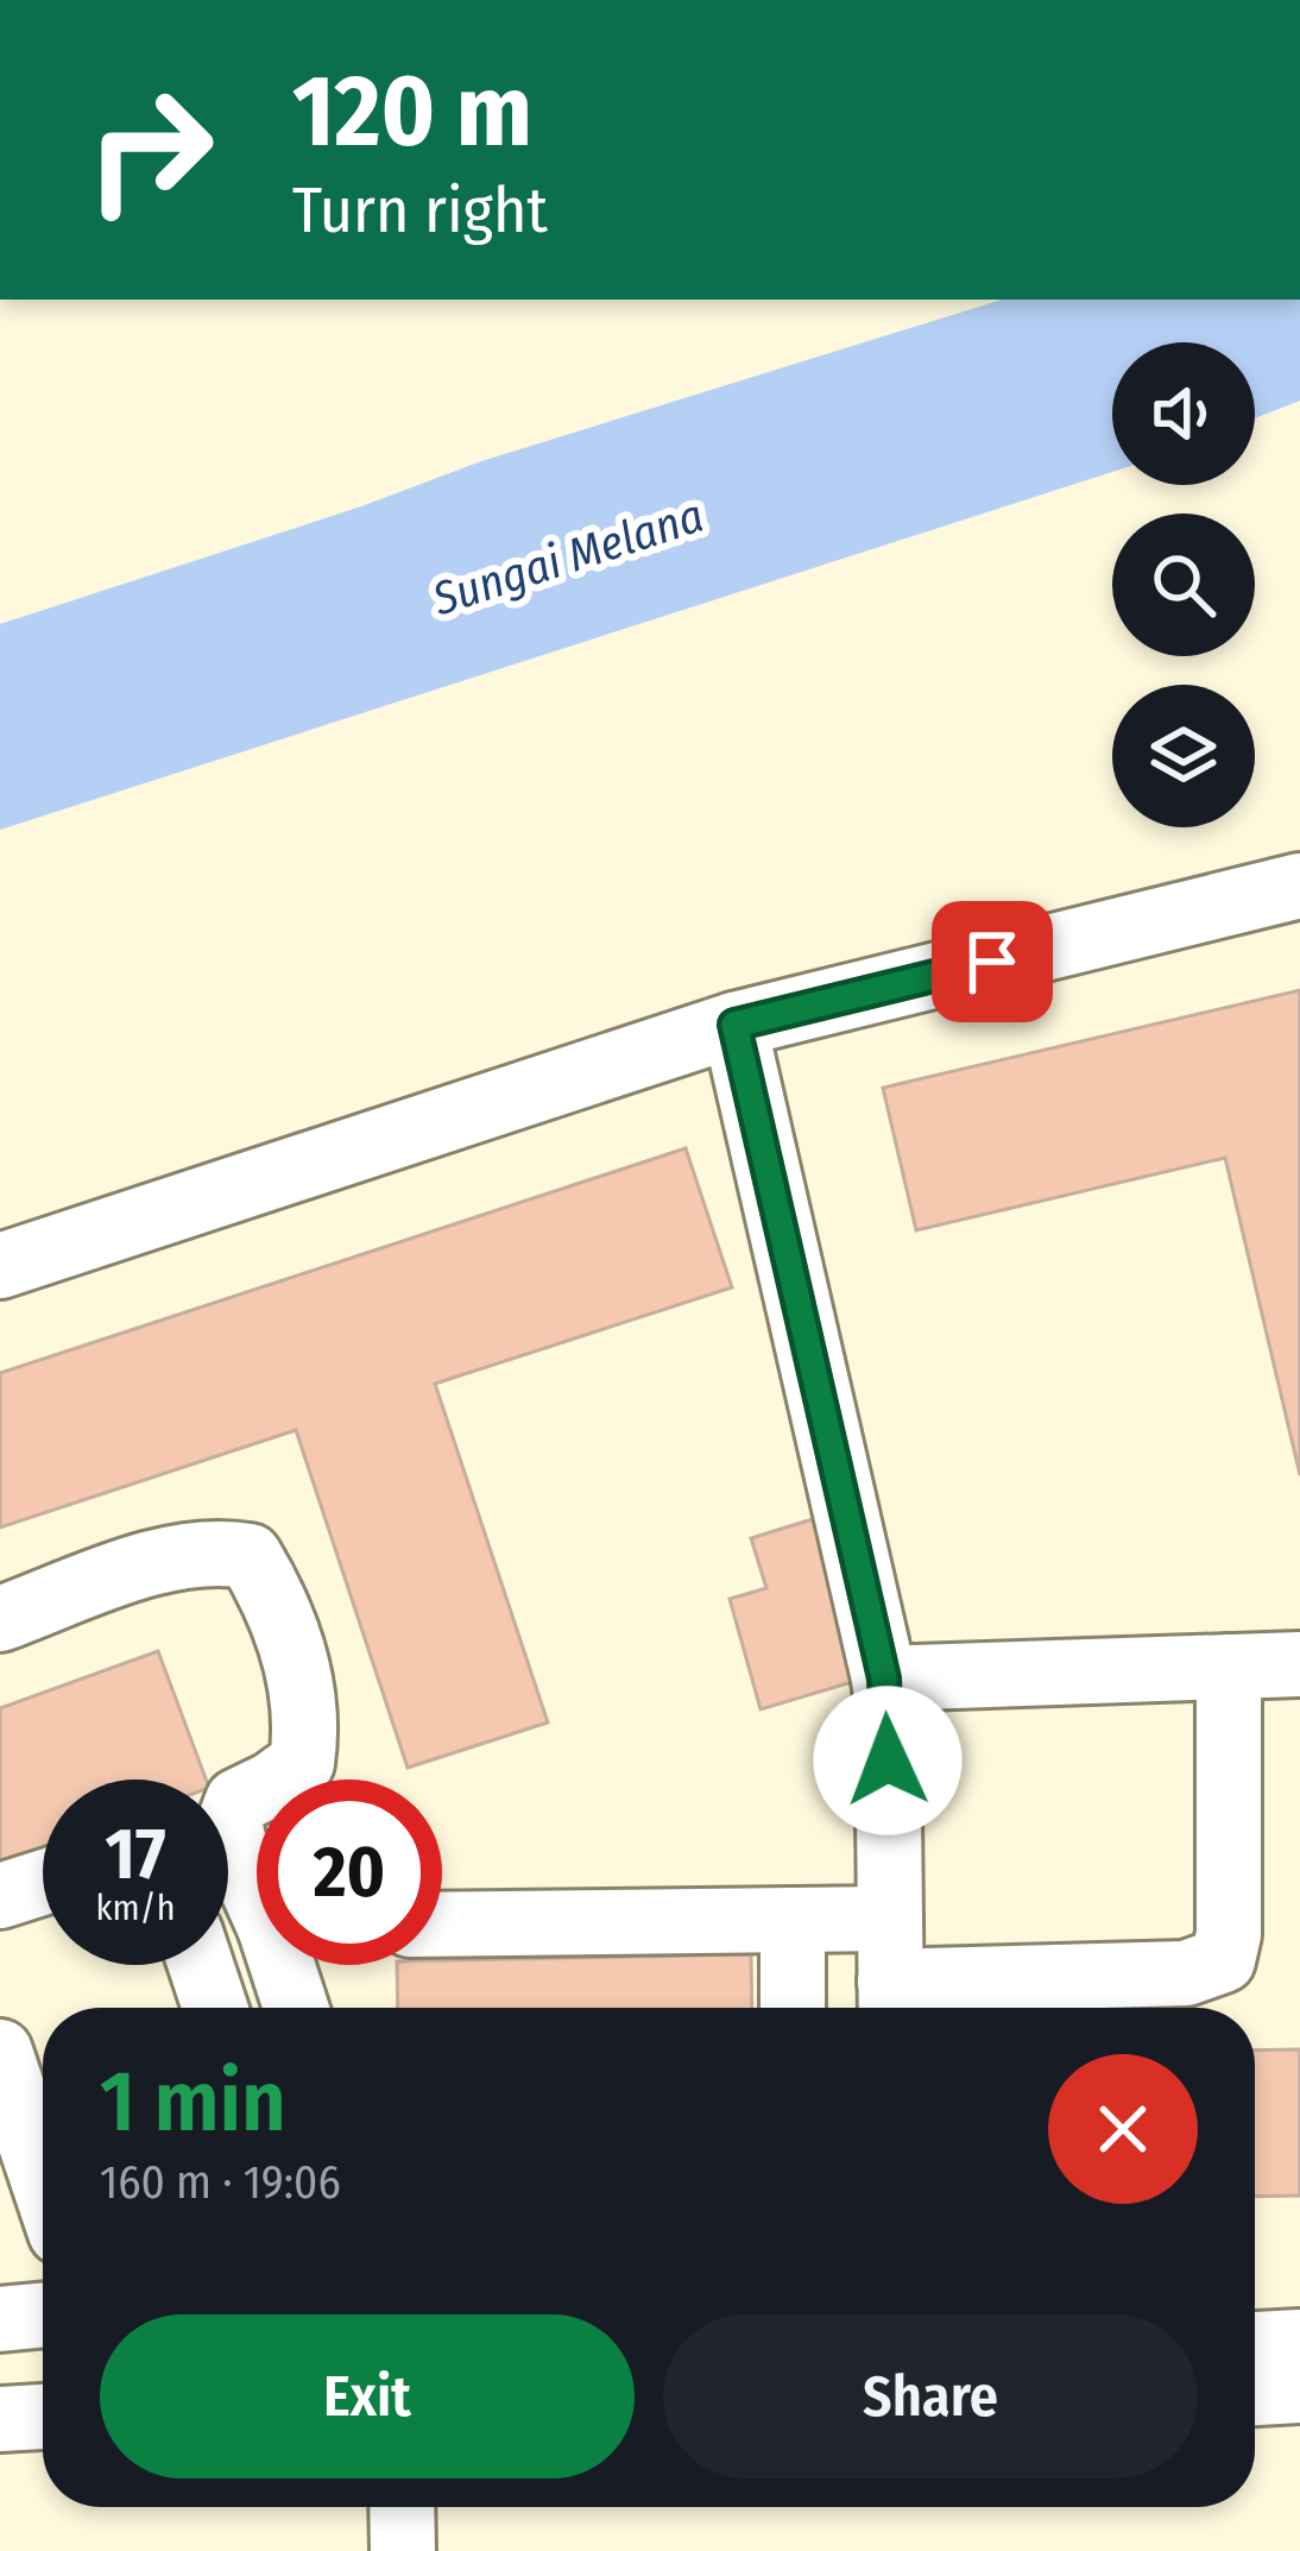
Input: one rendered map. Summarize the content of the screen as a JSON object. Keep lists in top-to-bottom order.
{
  "water": ["Sungai Melana"],
  "page": {
    "turn": ["120 m", "Turn right"],
    "speed": "17 km/h",
    "limit": "20",
    "heading": ["1 min", "160 m · 19:06"],
    "buttons": ["Exit", "Share"]
  }
}
